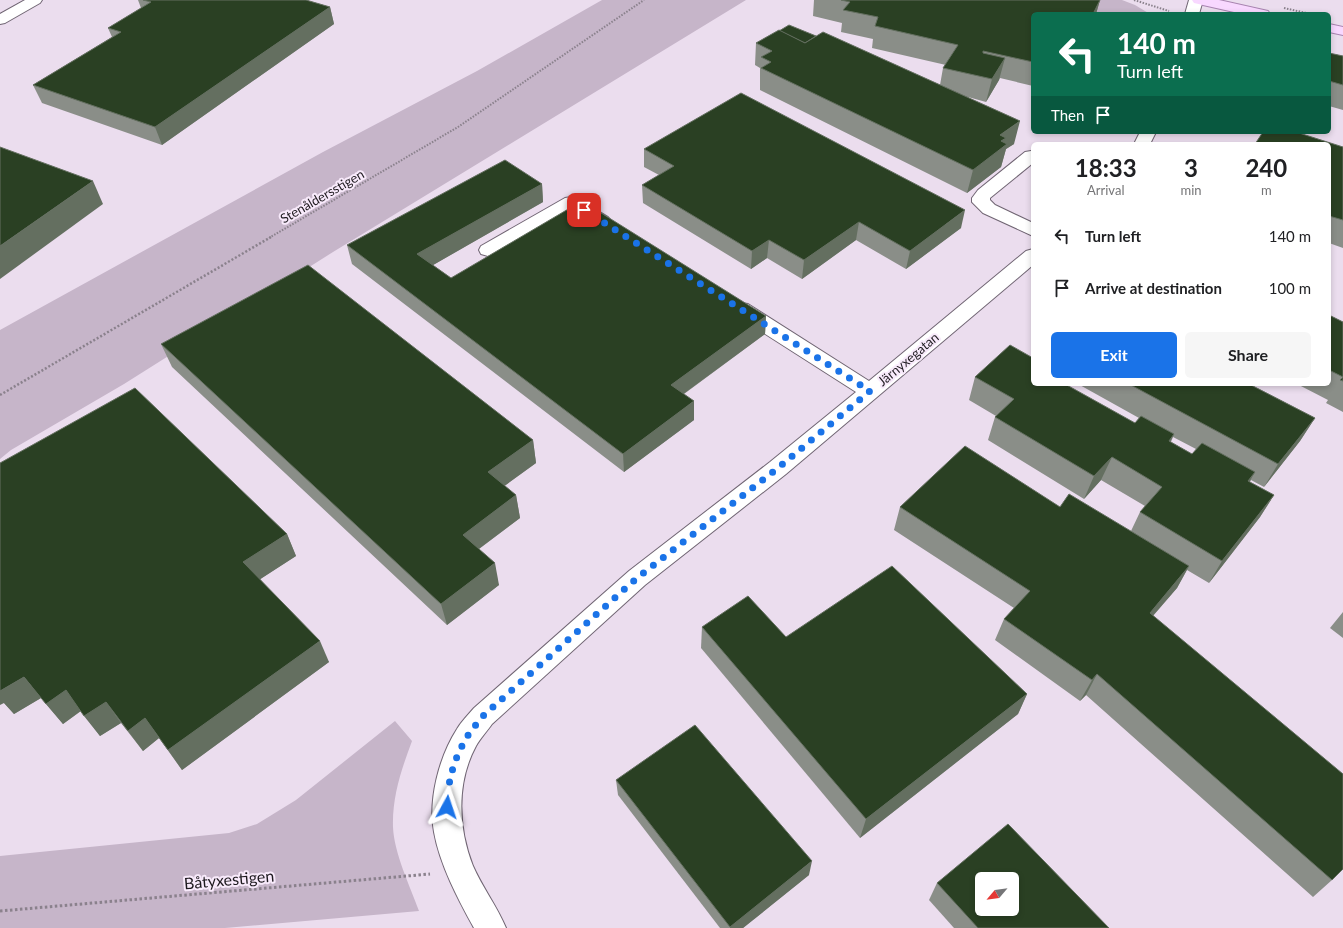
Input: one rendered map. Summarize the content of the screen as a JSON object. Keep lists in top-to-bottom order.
{
  "streets": {
    "street": ["Järnyxegatan"],
    "path": ["Stenåldersstigen", "Båtyxestigen"]
  },
  "crossings": [
    ["Järnyxegatan", "Båtyxestigen"]
  ],
  "north": "bottom left",
  "page": {
    "turn": ["140 m", "Turn left"],
    "then": "Then",
    "eta": [
      "18:33",
      "Arrival",
      "3",
      "min",
      "240",
      "m"
    ],
    "list": [
      {
        "name": "Turn left",
        "value": "140 m"
      },
      {
        "name": "Arrive at destination",
        "value": "100 m"
      }
    ],
    "buttons": ["Exit", "Share"]
  }
}
